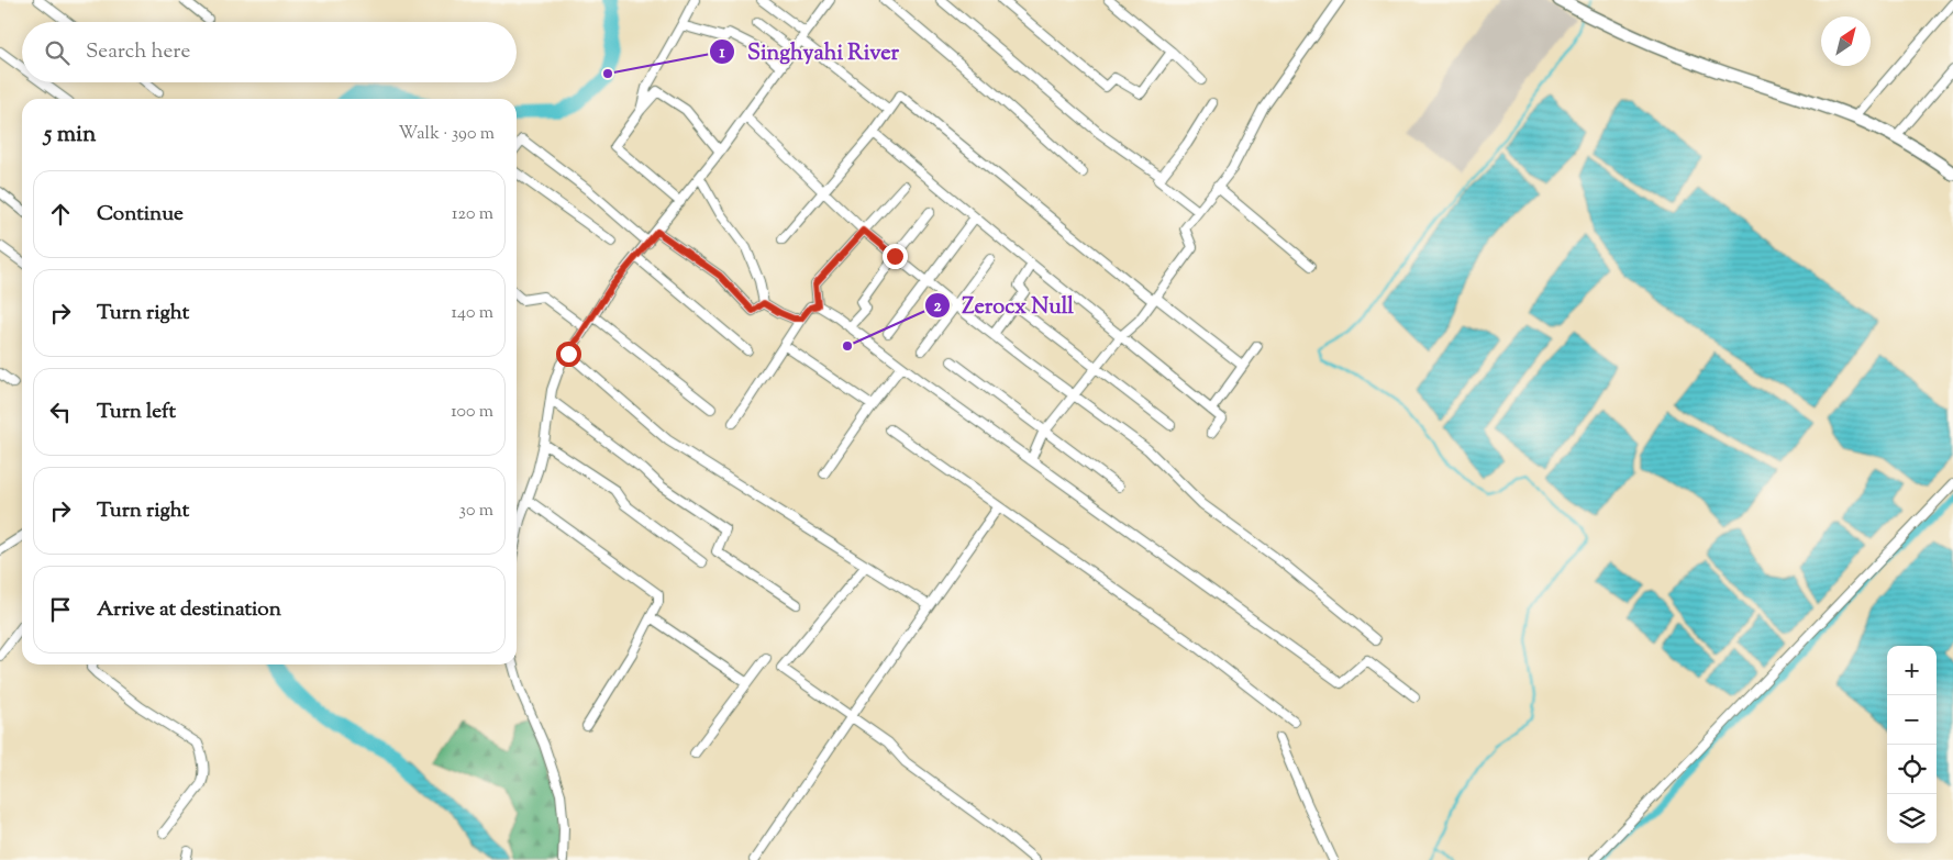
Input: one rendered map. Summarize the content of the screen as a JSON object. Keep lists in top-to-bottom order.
{
  "places": ["Singhyahi River", "Zerocx Null"],
  "north": "top right",
  "page": {
    "search": "Search here",
    "heading": ["5 min", "Walk · 390 m"],
    "list": [
      ["Continue", "120 m"],
      ["Turn right", "140 m"],
      ["Turn left", "100 m"],
      ["Turn right", "30 m"],
      "Arrive at destination"
    ],
    "map_buttons": ["+", "−"]
  }
}
